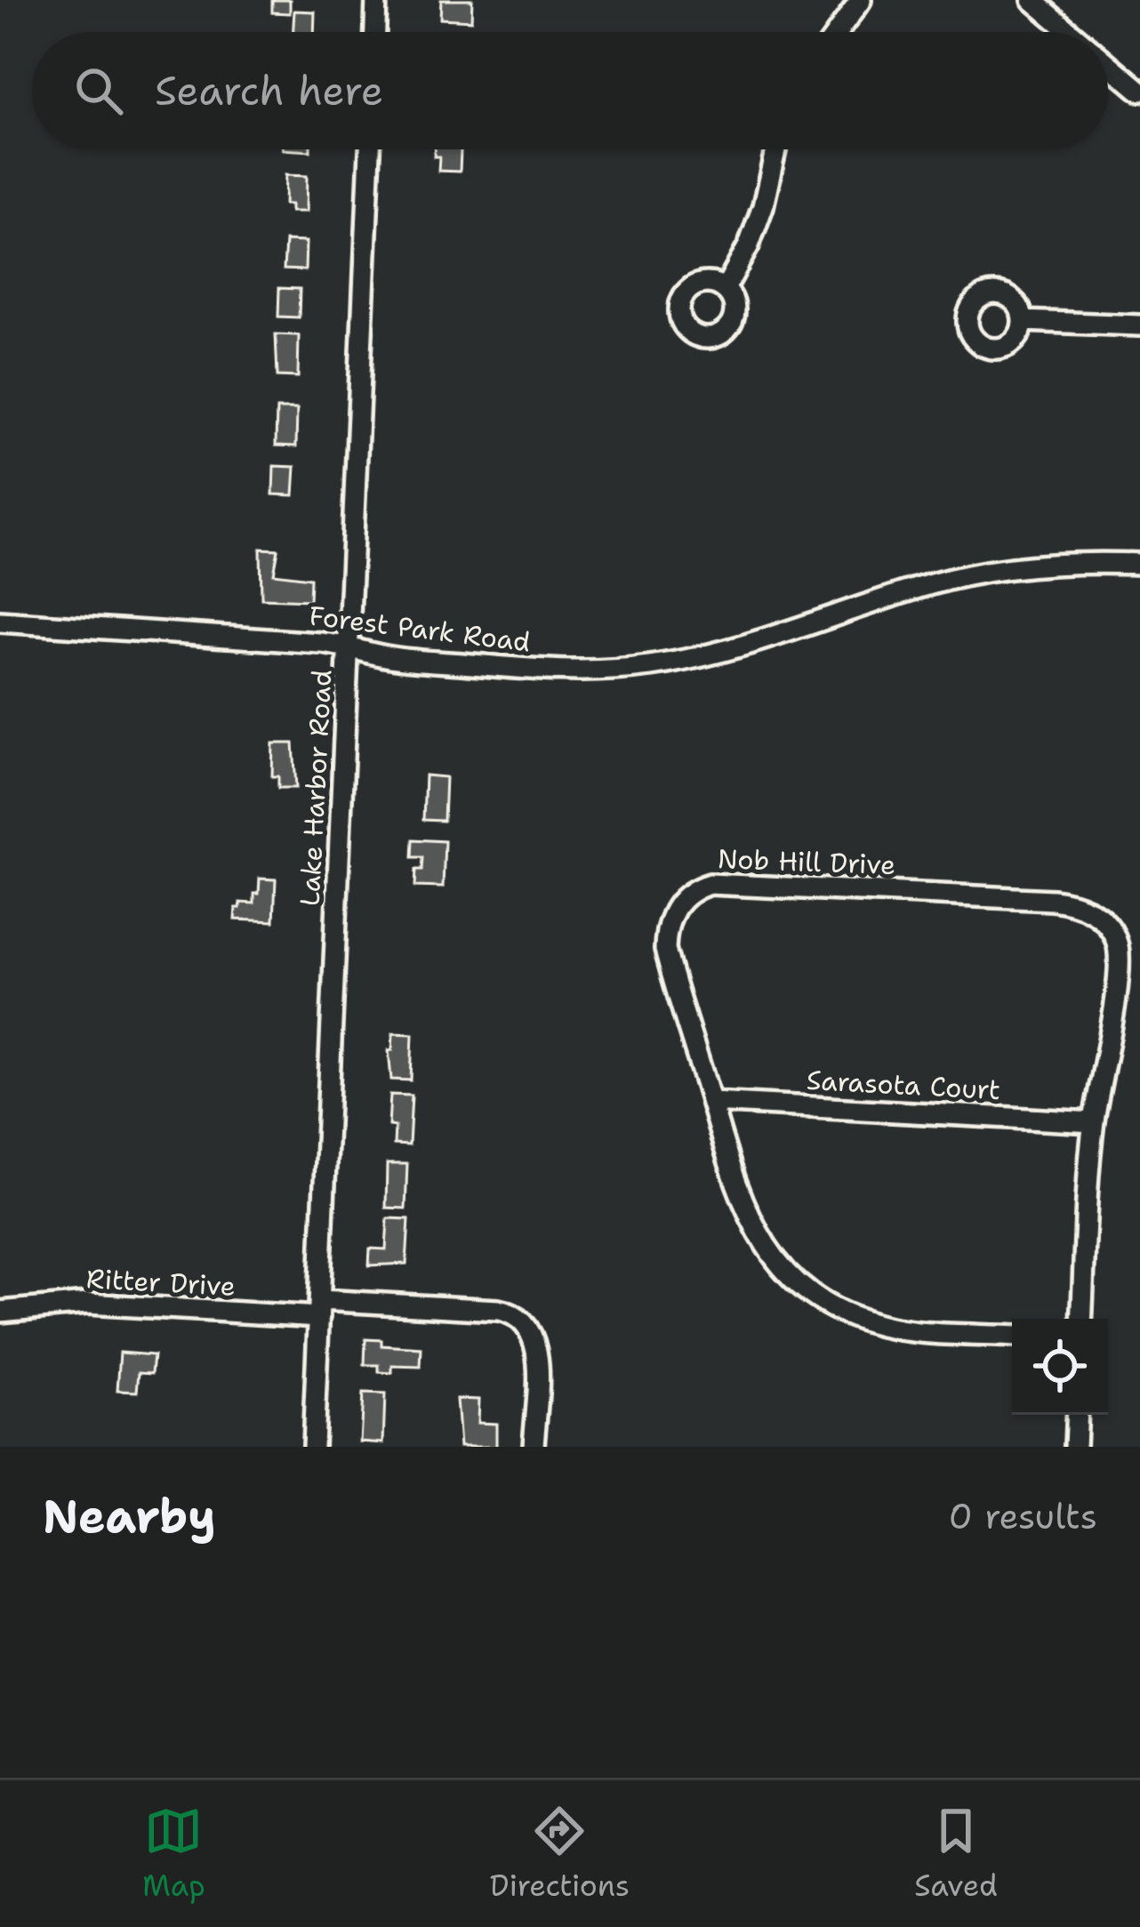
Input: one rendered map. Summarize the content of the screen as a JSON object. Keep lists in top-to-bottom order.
{
  "streets": {
    "street": [
      "Forest Park Road",
      "Lake Harbor Road",
      "Nob Hill Drive",
      "Sarasota Court",
      "Ritter Drive"
    ]
  },
  "crossings": [
    ["Forest Park Road", "Lake Harbor Road"],
    ["Lake Harbor Road", "Ritter Drive"],
    ["Nob Hill Drive", "Sarasota Court"]
  ],
  "page": {
    "search": "Search here",
    "heading": ["Nearby", "0 results"],
    "nav": ["Map", "Directions", "Saved"]
  }
}
